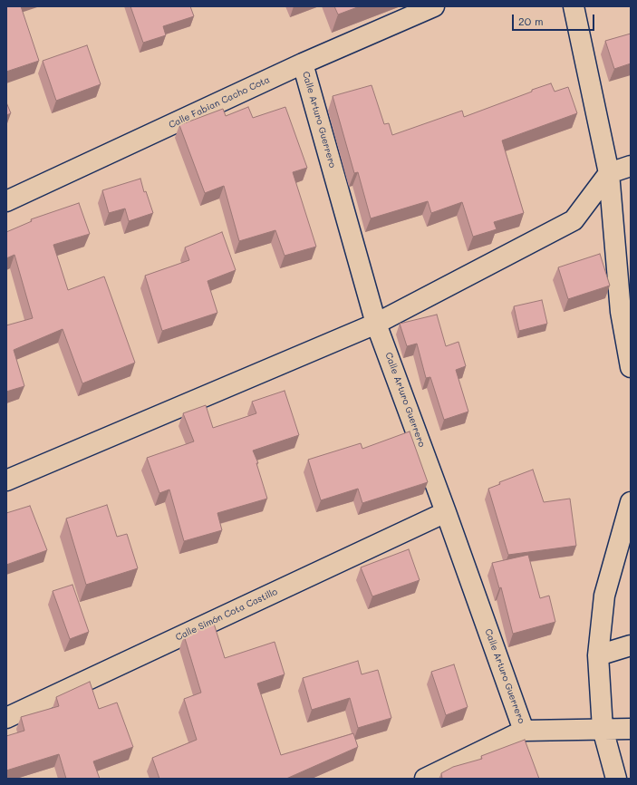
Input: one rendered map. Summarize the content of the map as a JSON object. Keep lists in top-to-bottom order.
{
  "streets": {
    "street": ["Calle Fabian Cacho Cota", "Calle Arturo Guerrero", "Calle Simón Cota Castillo"]
  },
  "crossings": [
    ["Calle Fabian Cacho Cota", "Calle Arturo Guerrero"],
    ["Calle Arturo Guerrero", "Calle Simón Cota Castillo"]
  ],
  "scale_bar": "20 m"
}
